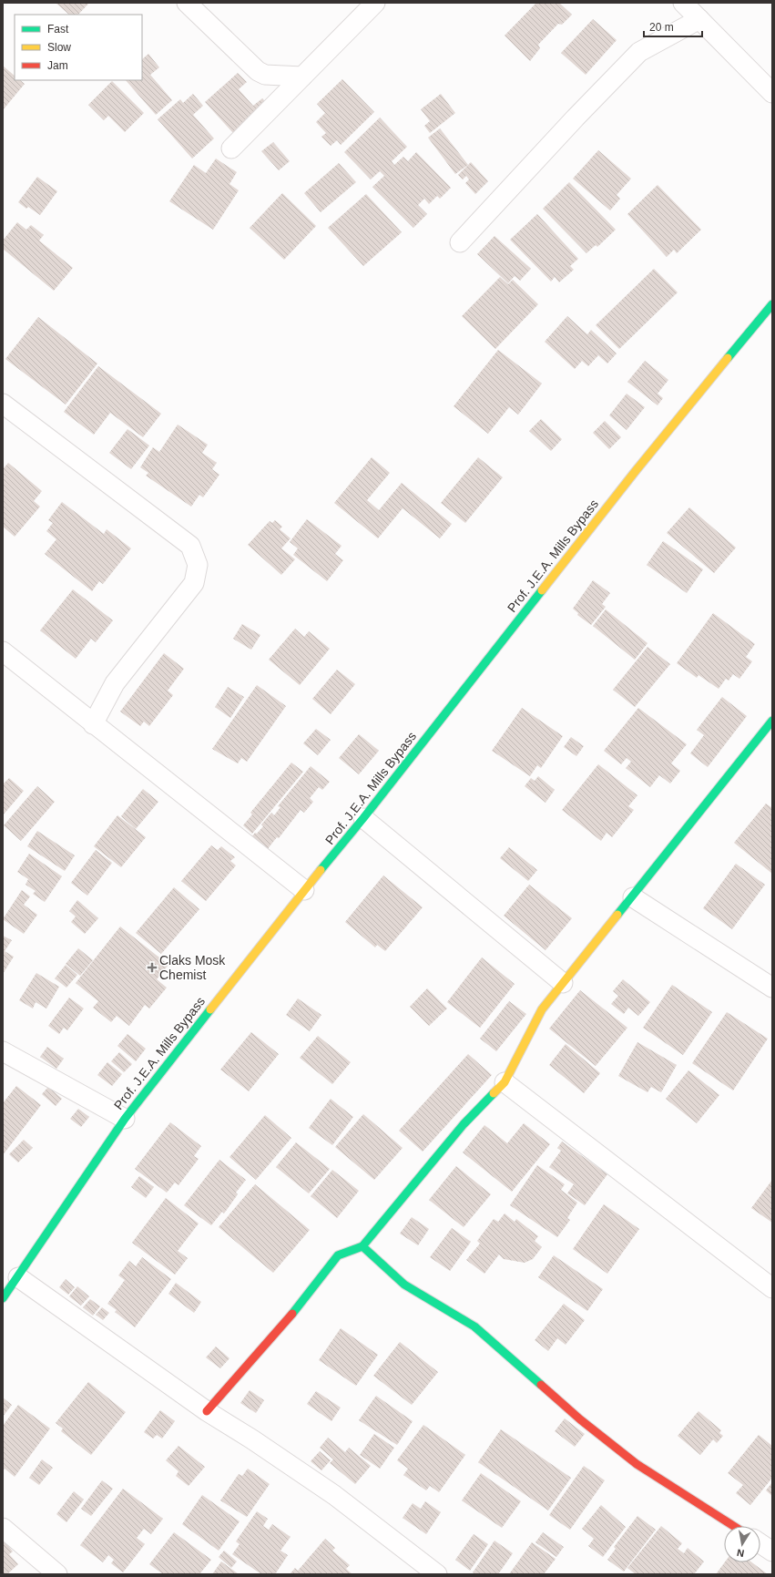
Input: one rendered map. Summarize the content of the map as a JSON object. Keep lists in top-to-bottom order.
{
  "streets": {
    "street": ["Prof. J.E.A. Mills Bypass"]
  },
  "places": {
    "health": ["Claks Mosk Chemist"]
  },
  "legend": ["Fast", "Slow", "Jam"],
  "scale_bar": "20 m",
  "north": "bottom"
}
